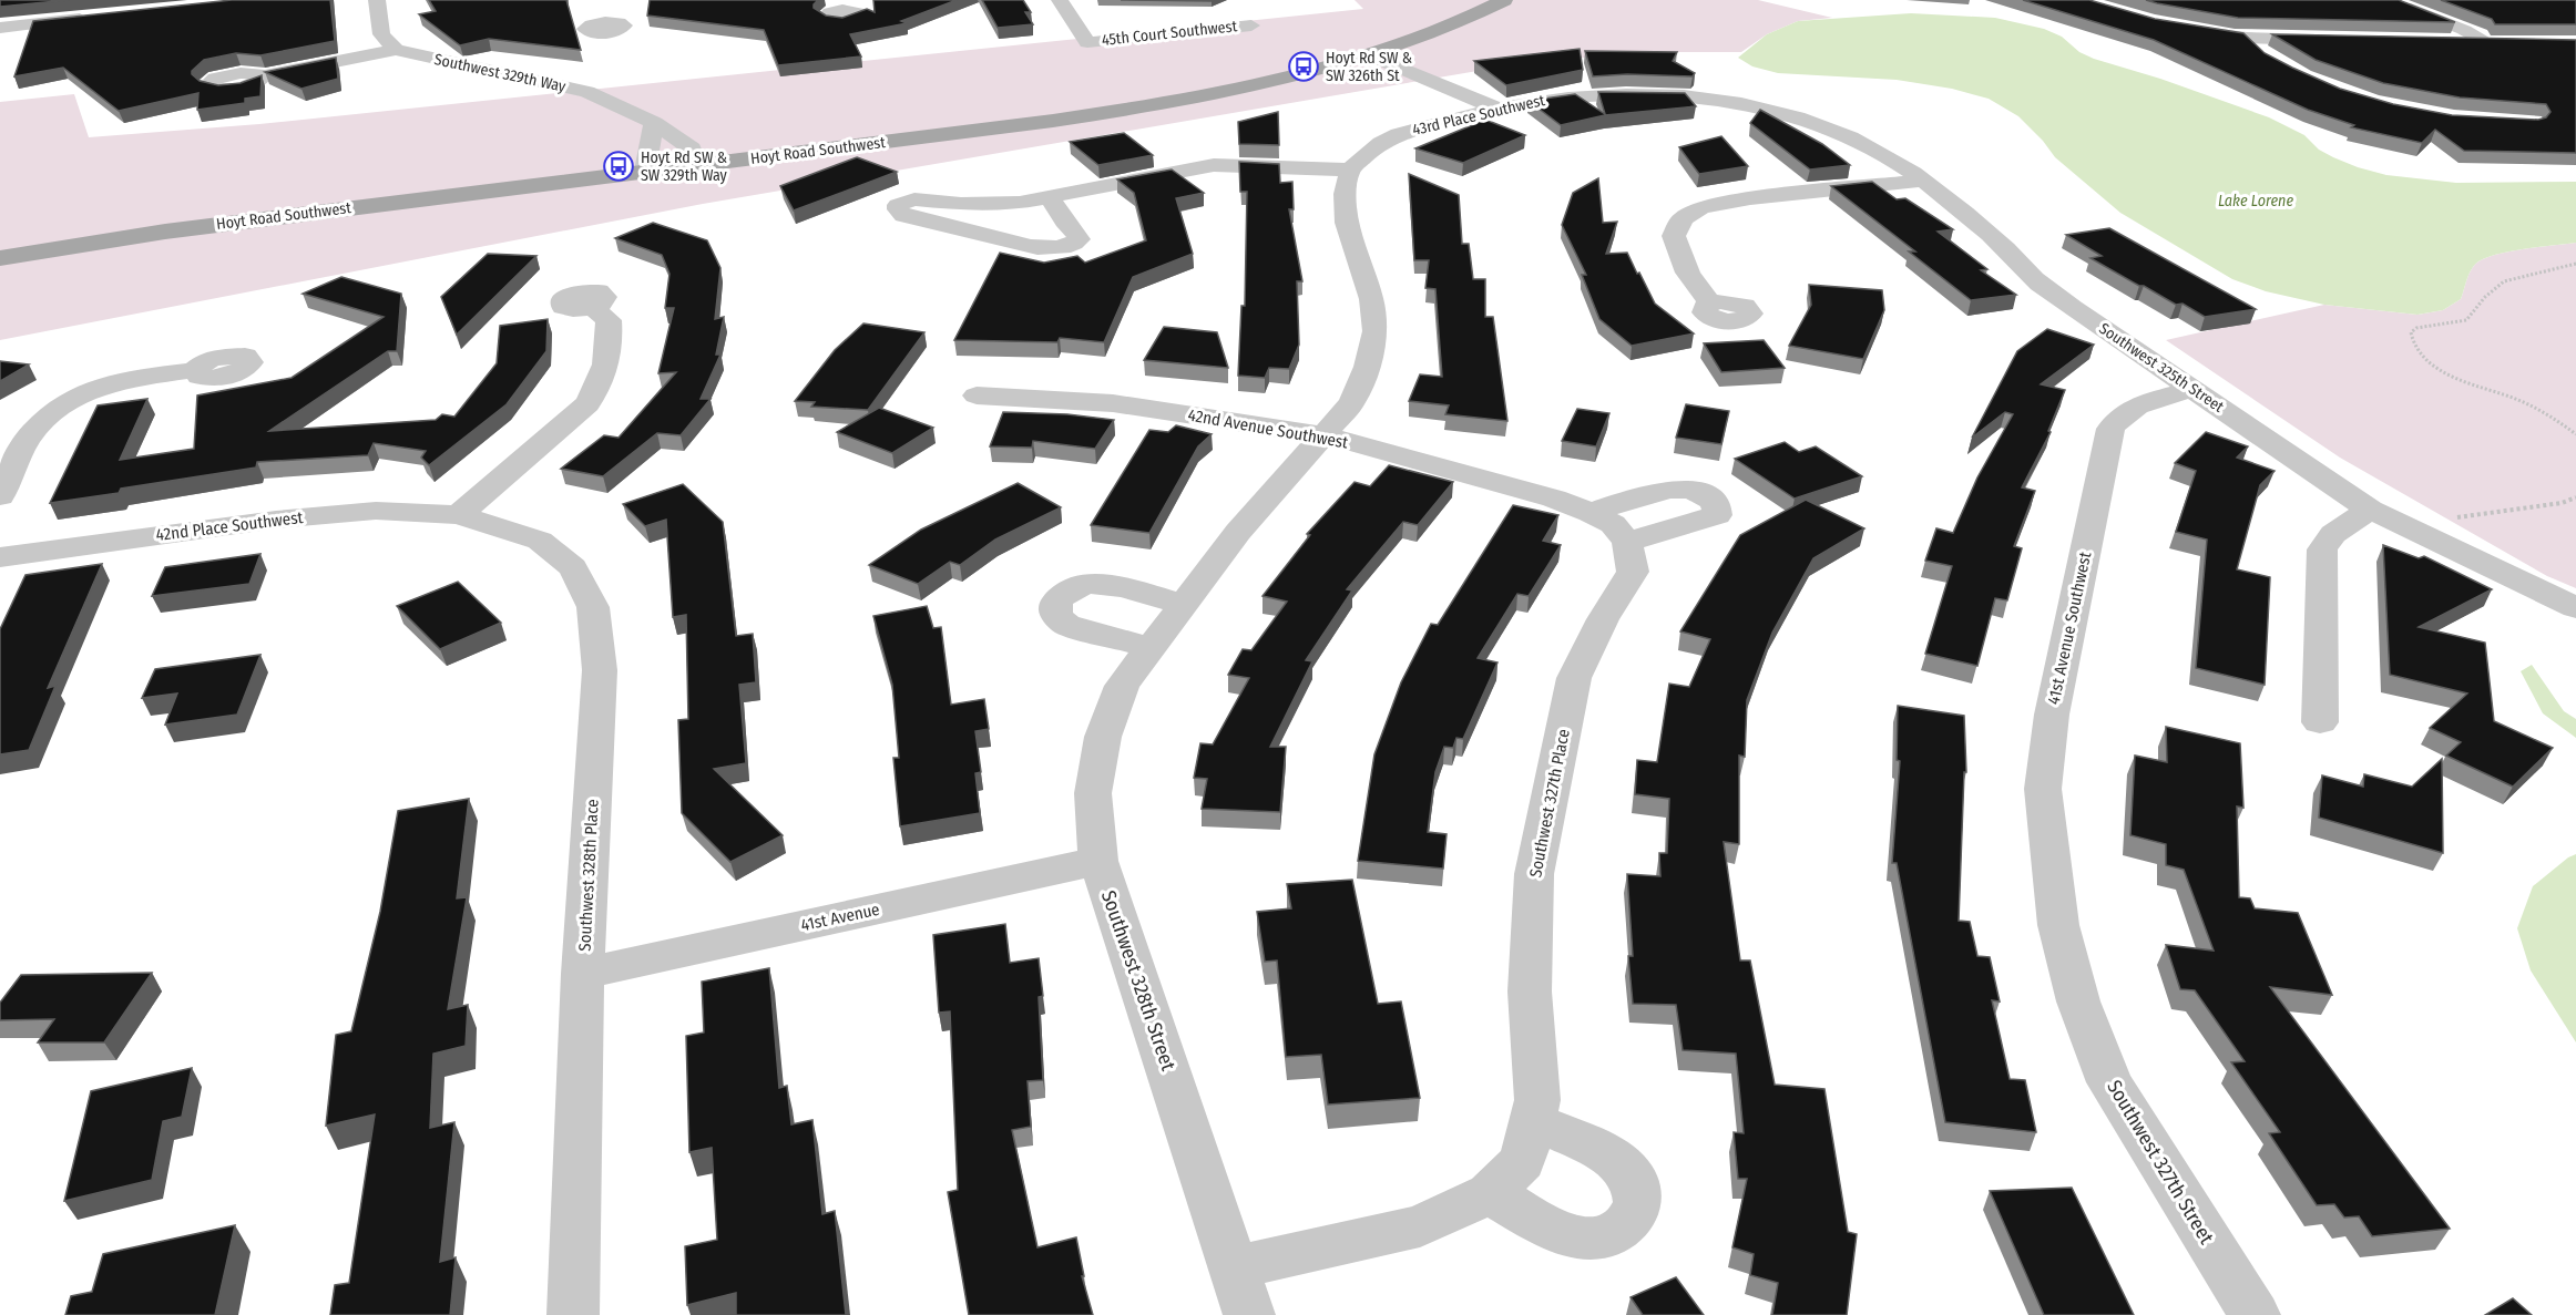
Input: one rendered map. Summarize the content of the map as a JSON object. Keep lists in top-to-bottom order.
{
  "streets": {
    "main road": ["Hoyt Road Southwest"],
    "street": [
      "45th Court Southwest",
      "Southwest 329th Way",
      "43rd Place Southwest",
      "Southwest 325th Street",
      "42nd Avenue Southwest",
      "42nd Place Southwest",
      "41st Avenue Southwest",
      "Southwest 327th Place",
      "Southwest 328th Place",
      "41st Avenue",
      "Southwest 328th Street",
      "Southwest 327th Street"
    ]
  },
  "crossings": [
    ["Southwest 329th Way", "Hoyt Road Southwest"],
    ["43rd Place Southwest", "Southwest 325th Street"],
    ["43rd Place Southwest", "Southwest 328th Street"],
    ["Southwest 325th Street", "41st Avenue Southwest"],
    ["42nd Avenue Southwest", "Southwest 327th Place"],
    ["42nd Avenue Southwest", "Southwest 328th Street"],
    ["42nd Place Southwest", "Southwest 328th Place"],
    ["41st Avenue Southwest", "Southwest 327th Street"],
    ["Southwest 327th Place", "Southwest 328th Street"],
    ["Southwest 328th Place", "41st Avenue"],
    ["41st Avenue", "Southwest 328th Street"]
  ],
  "water": ["Lake Lorene"],
  "places": {
    "bus stop": ["Hoyt Rd SW & SW 326th St", "Hoyt Rd SW & SW 329th Way"]
  }
}
